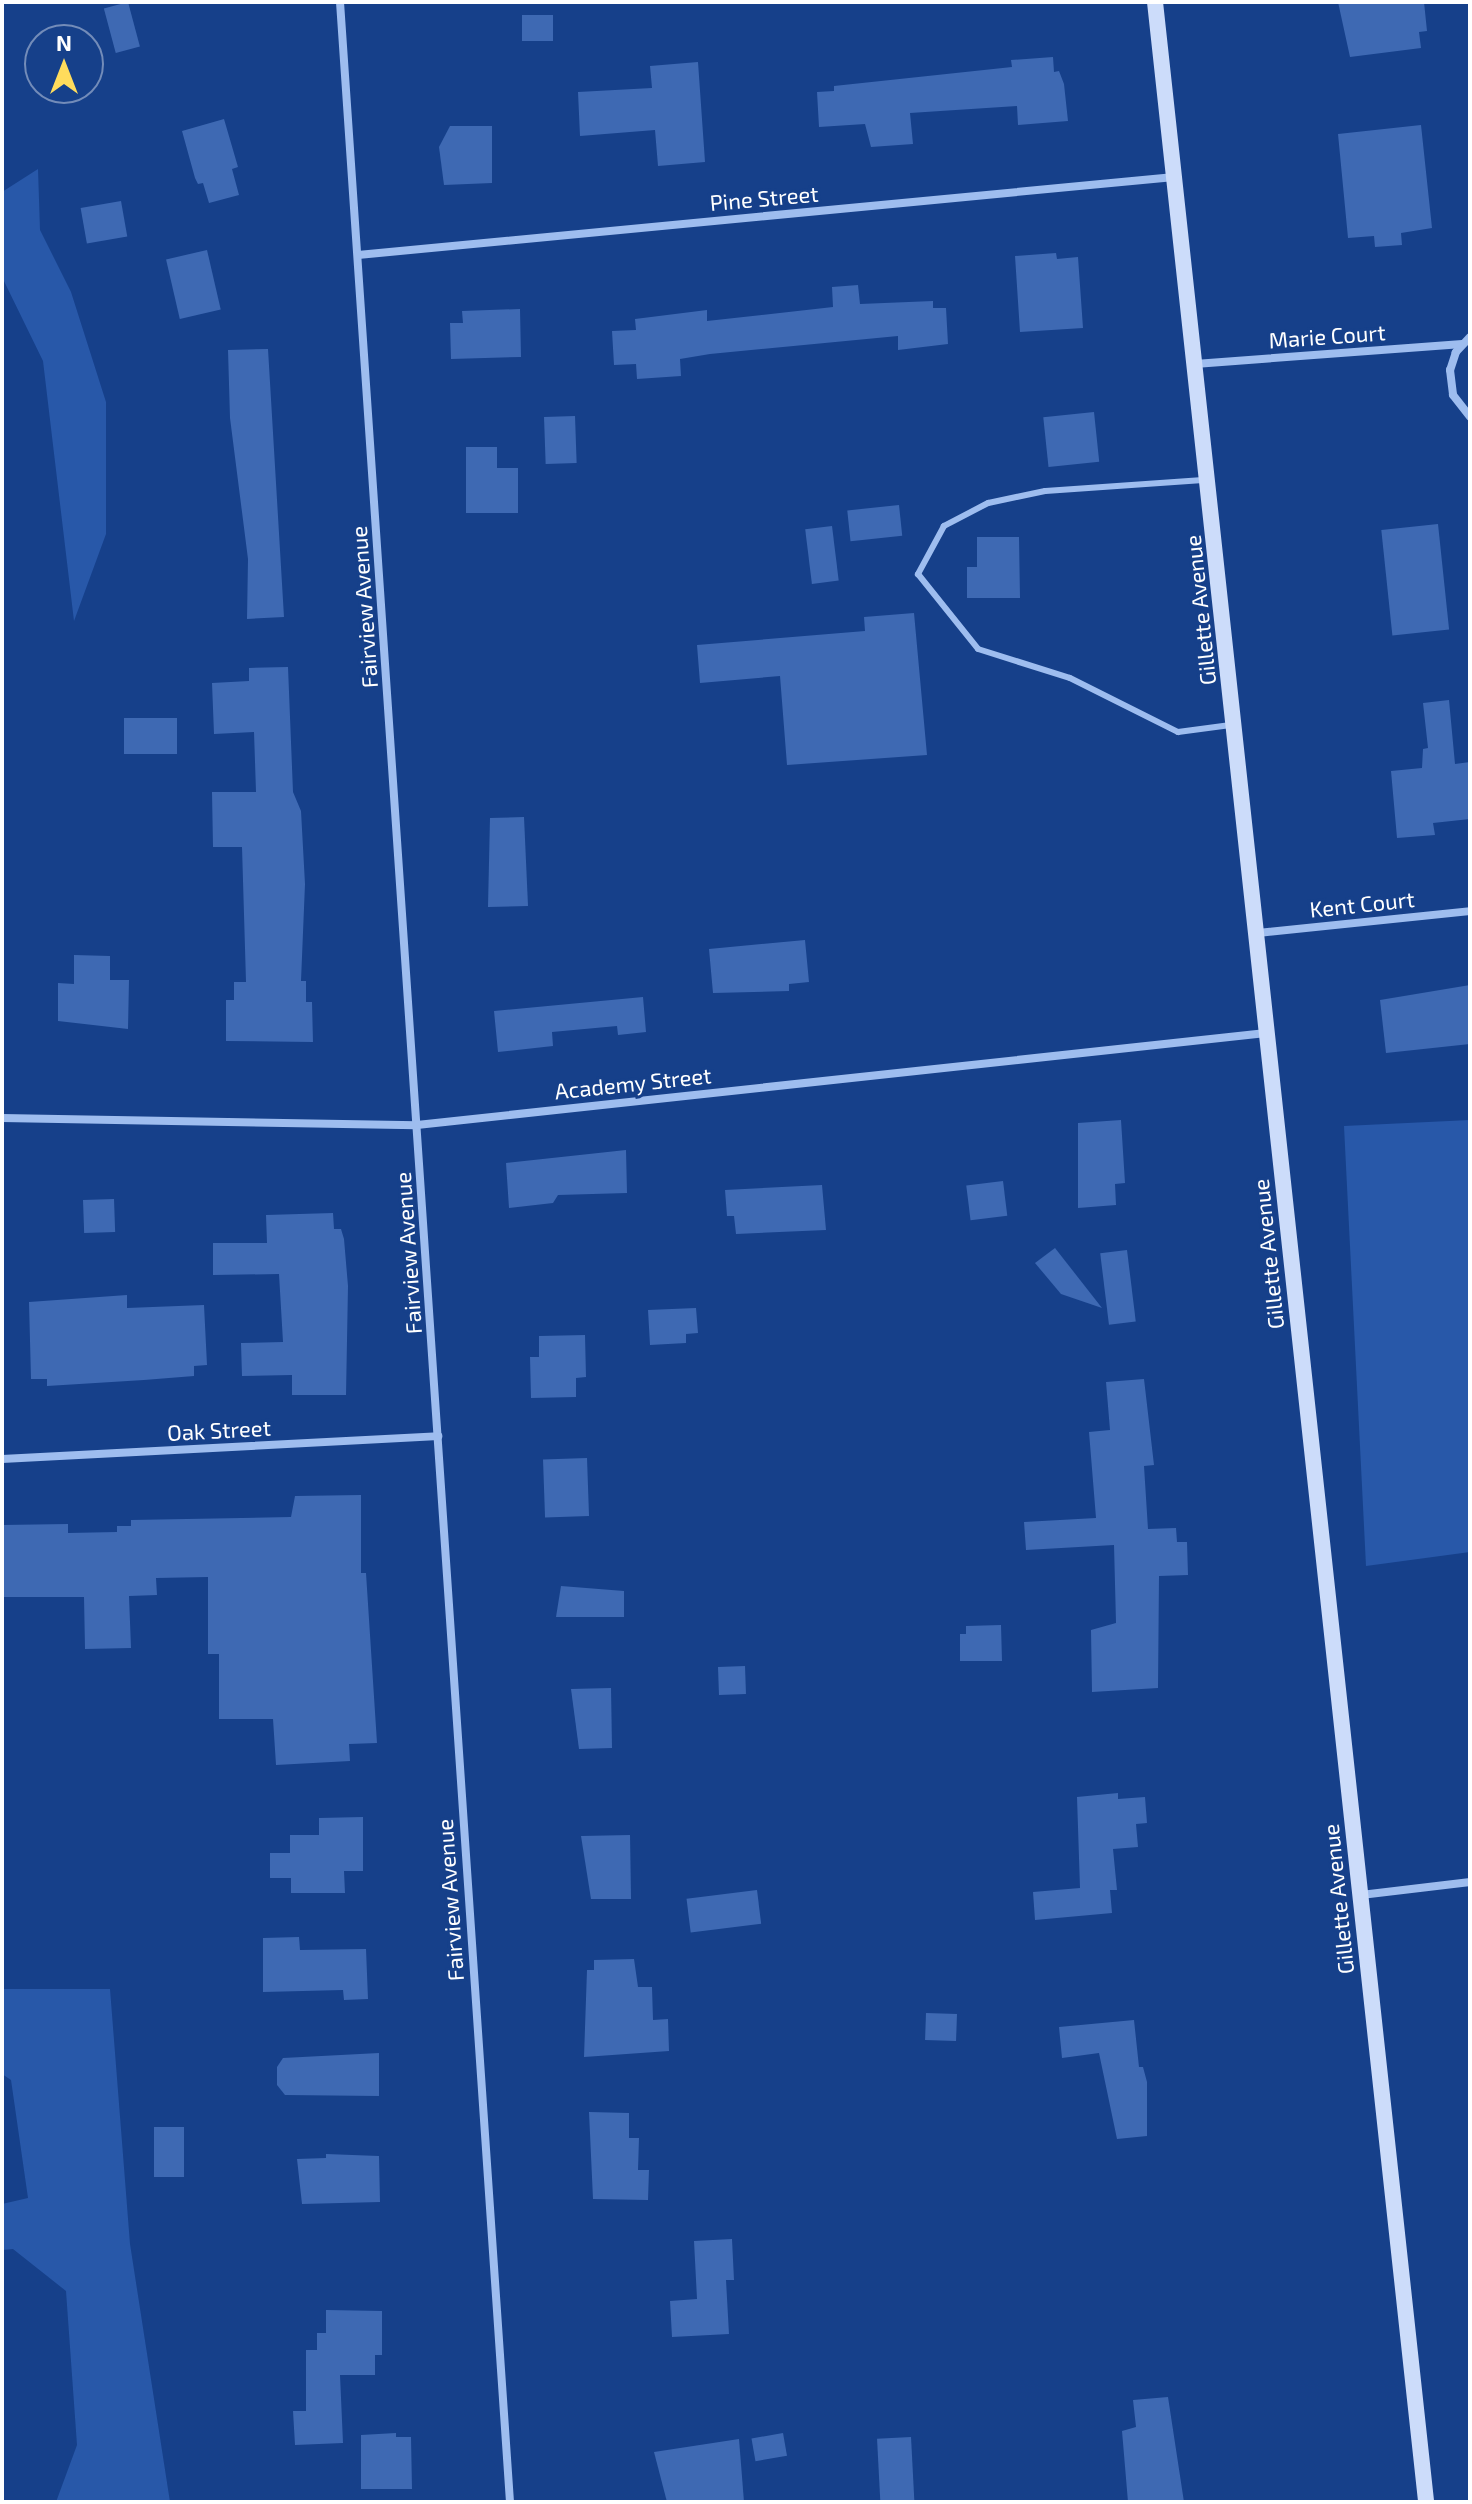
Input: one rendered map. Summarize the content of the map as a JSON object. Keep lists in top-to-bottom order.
{
  "streets": {
    "street": [
      "Pine Street",
      "Marie Court",
      "Fairview Avenue",
      "Gillette Avenue",
      "Kent Court",
      "Academy Street",
      "Oak Street"
    ]
  },
  "crossings": [
    ["Pine Street", "Fairview Avenue"],
    ["Pine Street", "Gillette Avenue"],
    ["Marie Court", "Gillette Avenue"],
    ["Fairview Avenue", "Academy Street"],
    ["Fairview Avenue", "Oak Street"],
    ["Gillette Avenue", "Kent Court"],
    ["Gillette Avenue", "Academy Street"]
  ],
  "north": "top"
}
